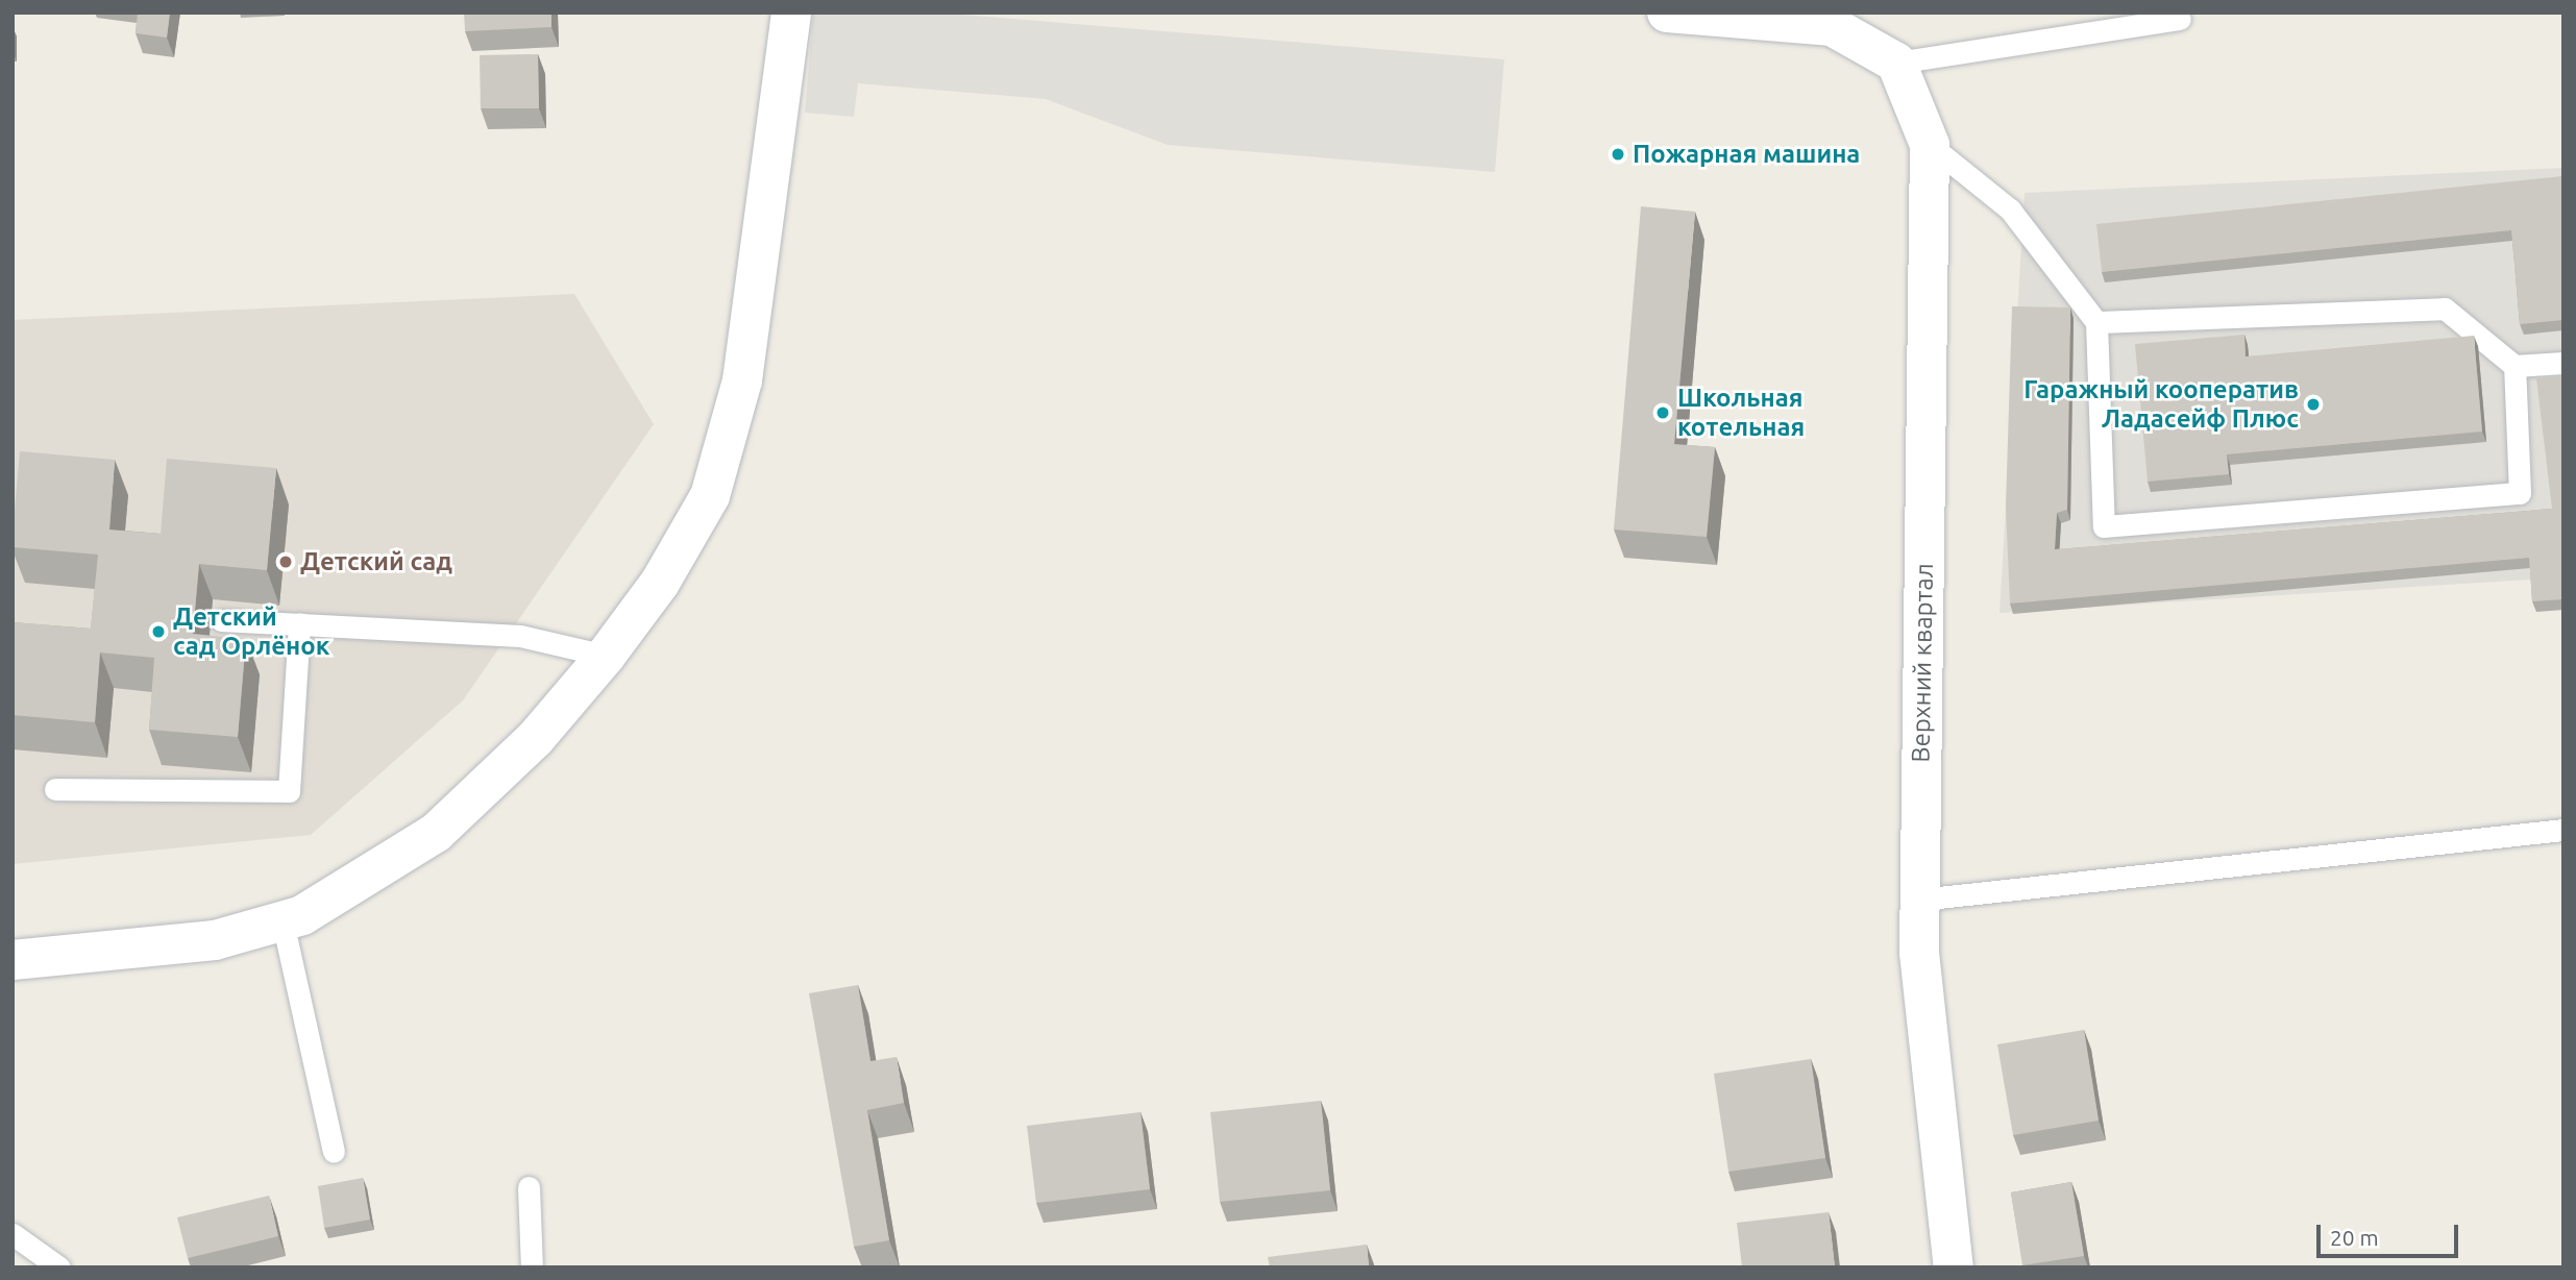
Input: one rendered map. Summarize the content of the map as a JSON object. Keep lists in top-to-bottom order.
{
  "streets": {
    "main road": ["Верхний квартал"]
  },
  "places": [
    "Пожарная машина",
    "Гаражный кооператив Ладасейф Плюс",
    "Школьная котельная",
    "Детский сад",
    "Детский сад Орлёнок"
  ],
  "scale_bar": "20 m"
}
